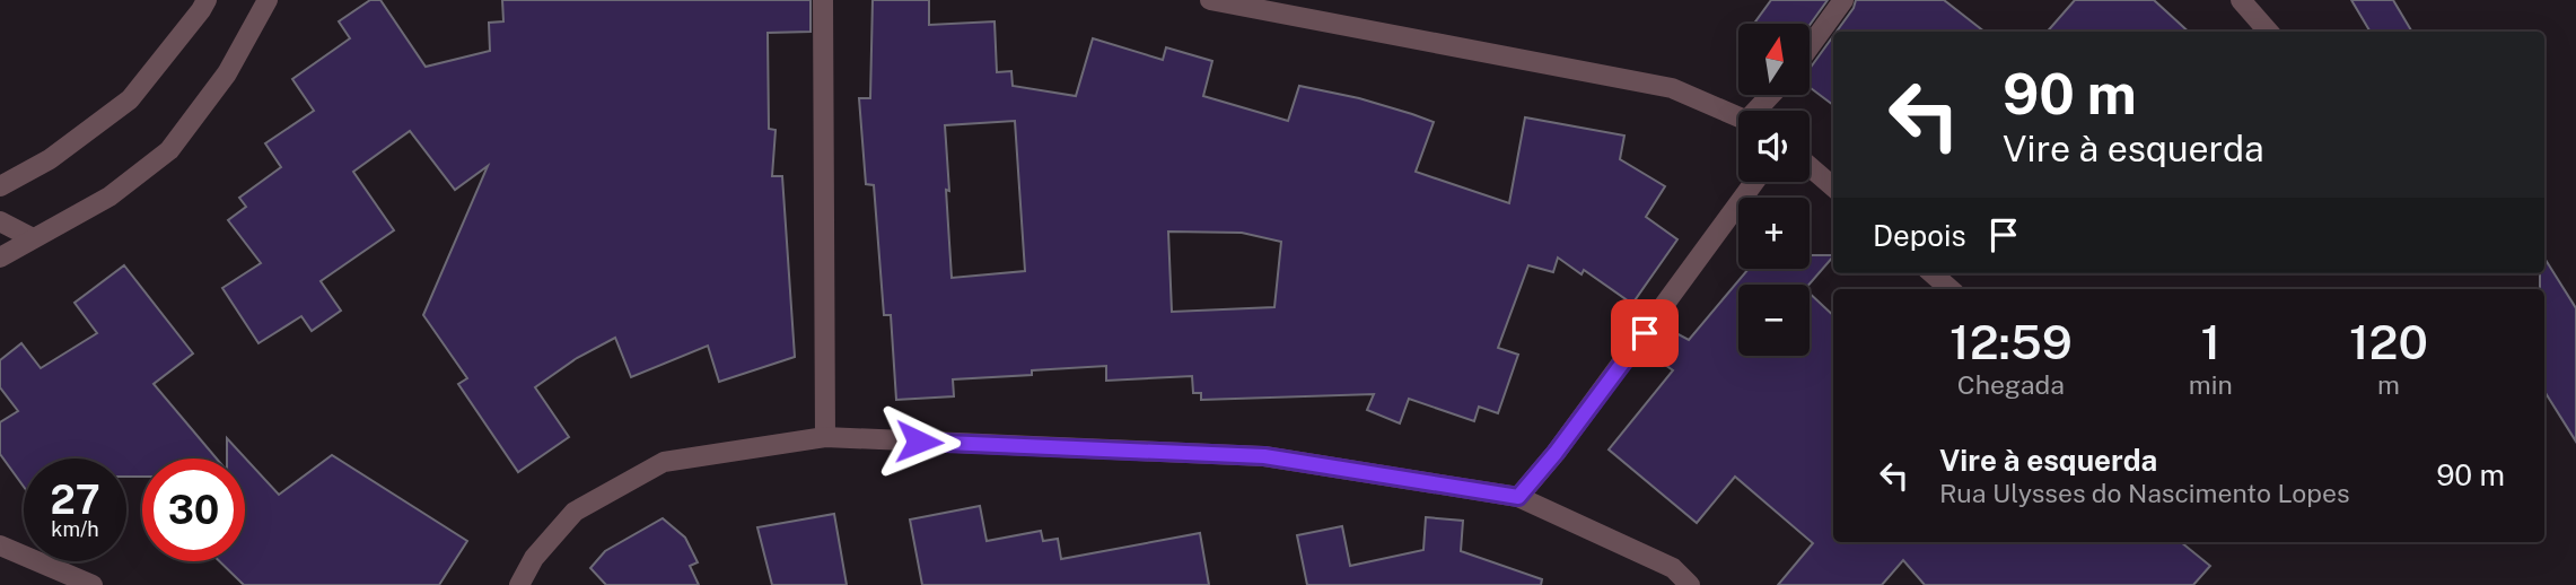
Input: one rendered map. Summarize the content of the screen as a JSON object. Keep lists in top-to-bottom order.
{
  "north": "top",
  "page": {
    "map_buttons": ["+", "−"],
    "turn": ["90 m", "Vire à esquerda"],
    "then": "Depois",
    "eta": [
      "12:59",
      "Chegada",
      "1",
      "min",
      "120",
      "m"
    ],
    "list": [
      {
        "name": "Vire à esquerda",
        "note": "Rua Ulysses do Nascimento Lopes",
        "value": "90 m"
      }
    ],
    "speed": "27 km/h",
    "limit": "30"
  }
}
